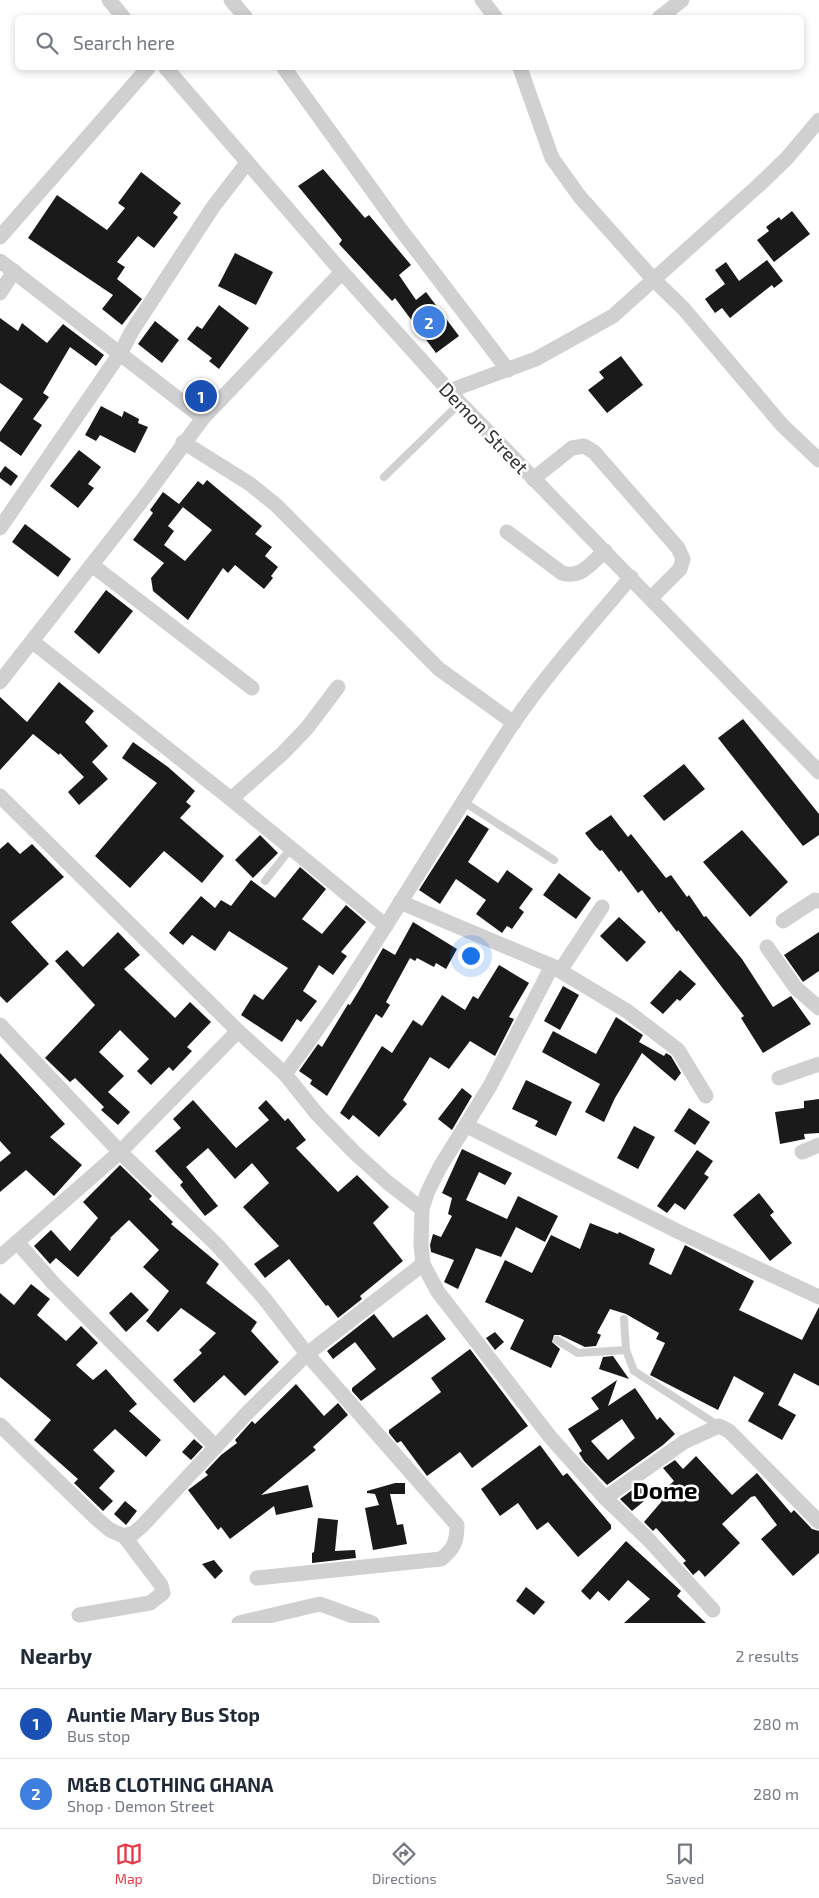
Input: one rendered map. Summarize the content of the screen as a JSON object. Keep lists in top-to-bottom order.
{
  "streets": {
    "street": ["Demon Street"]
  },
  "districts": ["Dome"],
  "page": {
    "search": "Search here",
    "pins": ["2", "1"],
    "heading": ["Nearby", "2 results"],
    "list": [
      {
        "mark": "1",
        "name": "Auntie Mary Bus Stop",
        "note": "Bus stop",
        "value": "280 m"
      },
      {
        "mark": "2",
        "name": "M&B CLOTHING GHANA",
        "note": "Shop · Demon Street",
        "value": "280 m"
      }
    ],
    "nav": ["Map", "Directions", "Saved"]
  }
}
